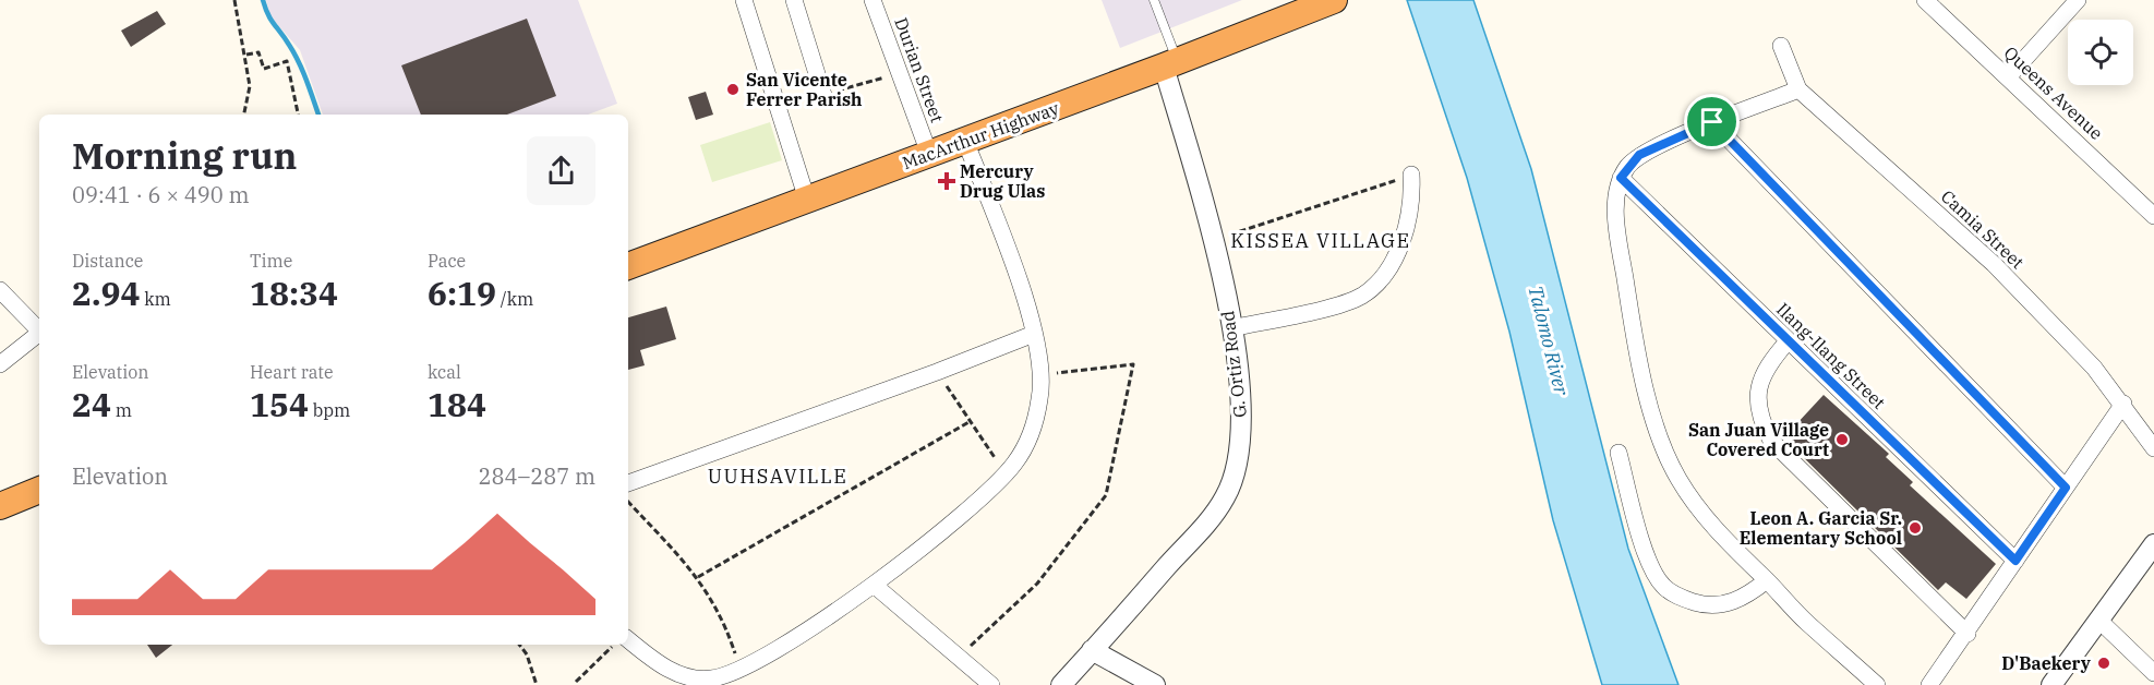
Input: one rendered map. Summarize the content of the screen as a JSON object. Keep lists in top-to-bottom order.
{
  "streets": {
    "highway": ["MacArthur Highway"],
    "street": [
      "Durian Street",
      "Queens Avenue",
      "Camia Street",
      "Ilang-Ilang Street",
      "G. Ortiz Road"
    ]
  },
  "crossings": [
    ["Durian Street", "MacArthur Highway"],
    ["MacArthur Highway", "G. Ortiz Road"]
  ],
  "districts": ["KISSEA VILLAGE", "UUHSAVILLE"],
  "water": ["Talomo River"],
  "places": {
    "other": [
      "San Vicente Ferrer Parish",
      "San Juan Village Covered Court",
      "Leon A. Garcia Sr. Elementary School",
      "D'Baekery"
    ],
    "health": ["Mercury Drug Ulas"]
  },
  "page": {
    "heading": ["Morning run", "09:41 · 6 × 490 m"],
    "stats": [
      ["Distance", "2.94 km"],
      ["Time", "18:34"],
      ["Pace", "6:19 /km"],
      ["Elevation", "24 m"],
      ["Heart rate", "154 bpm"],
      ["kcal", "184"]
    ],
    "chart": ["Elevation", "284–287 m"]
  }
}
